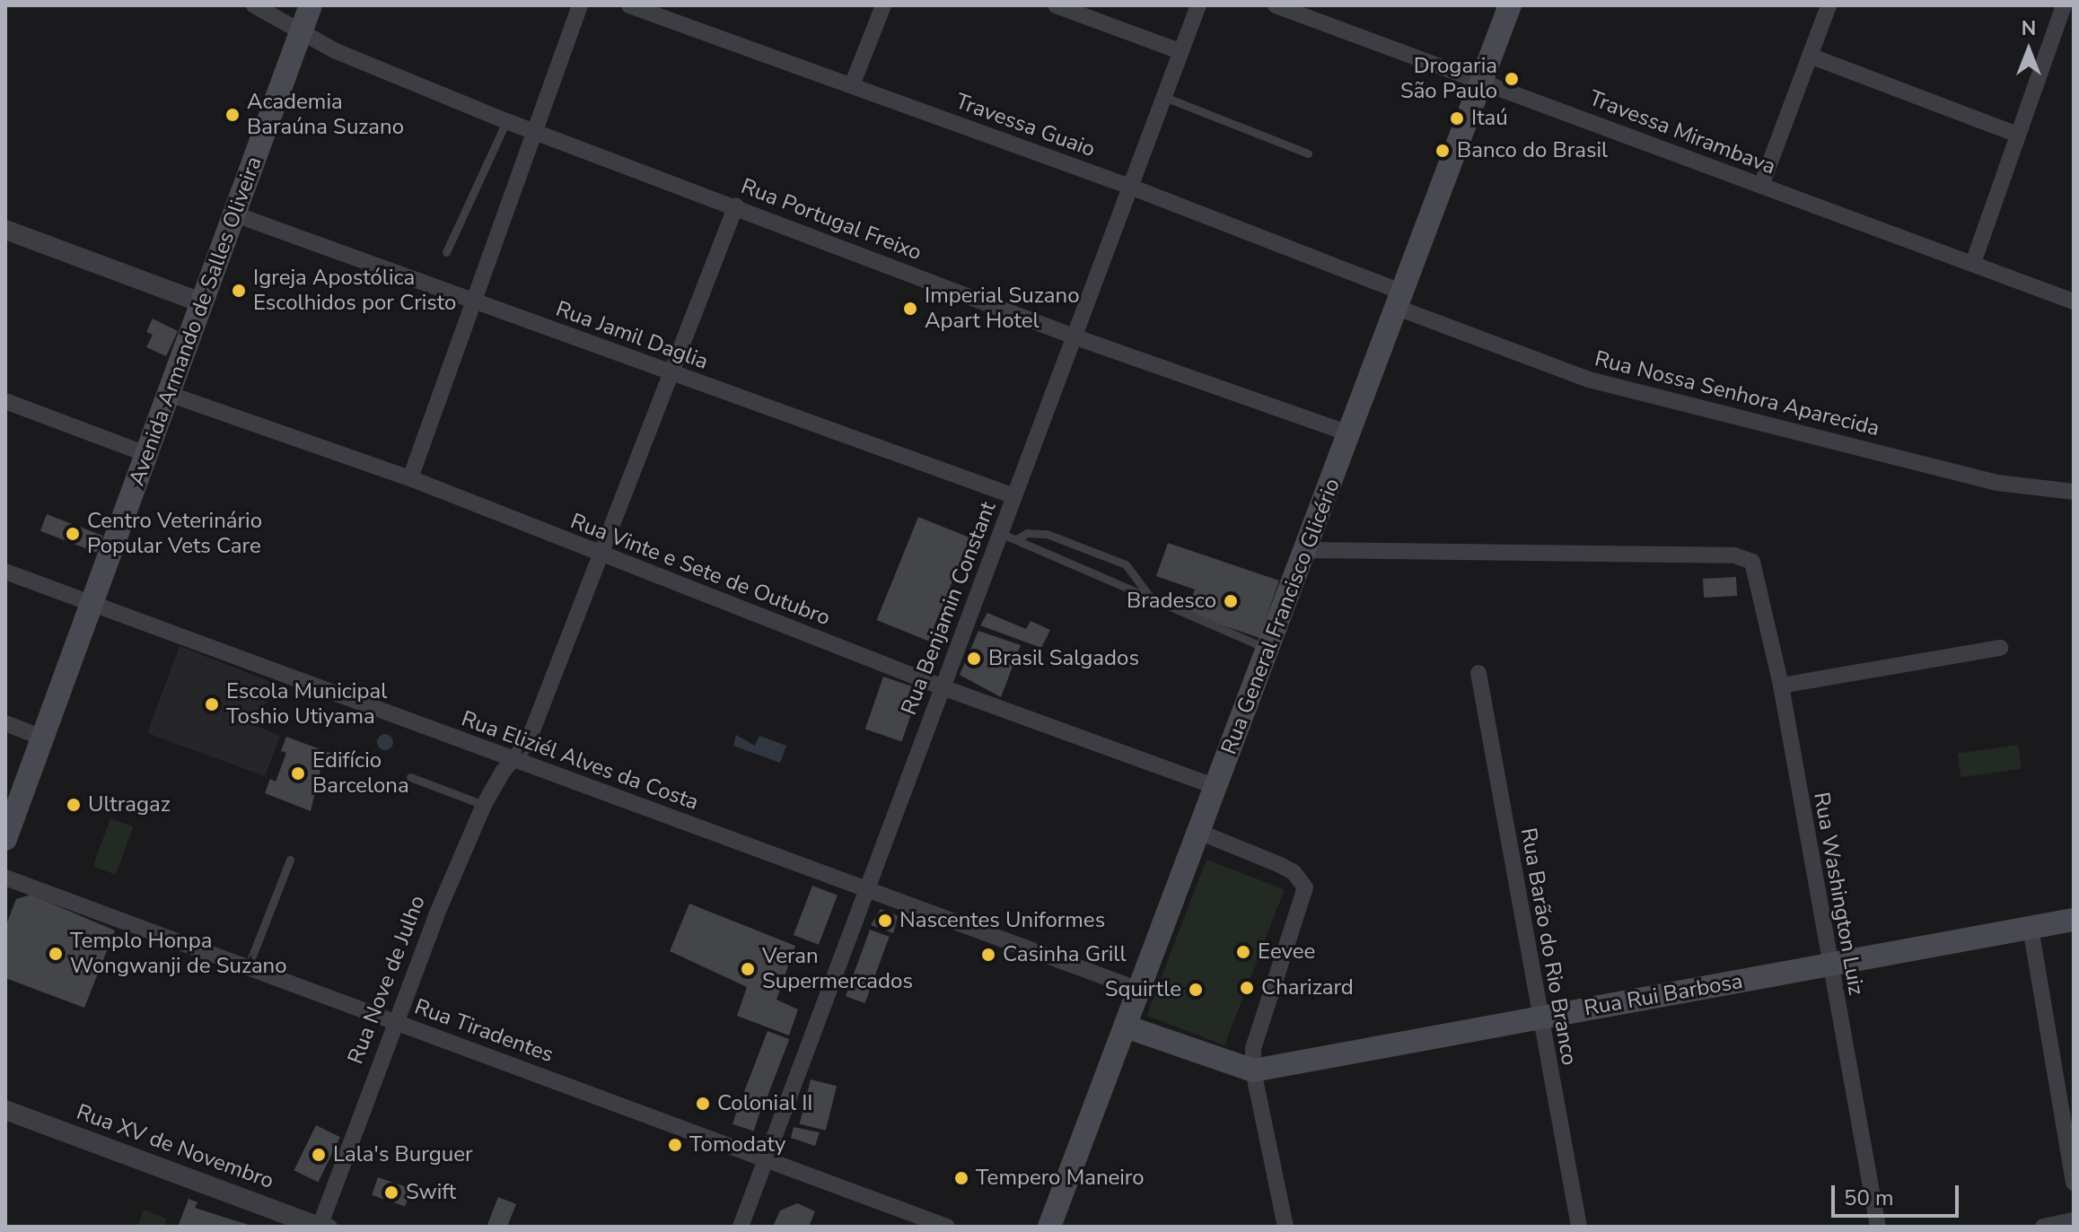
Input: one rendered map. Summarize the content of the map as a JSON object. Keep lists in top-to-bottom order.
{
  "streets": {
    "main road": ["Avenida Armando de Salles Oliveira", "Rua General Francisco Glicério", "Rua Rui Barbosa"],
    "street": [
      "Travessa Guaio",
      "Travessa Mirambava",
      "Rua Portugal Freixo",
      "Rua Jamil Daglia",
      "Rua Nossa Senhora Aparecida",
      "Rua Vinte e Sete de Outubro",
      "Rua Benjamin Constant",
      "Rua Eliziél Alves da Costa",
      "Rua Washington Luiz",
      "Rua Barão do Rio Branco",
      "Rua Nove de Julho",
      "Rua Tiradentes",
      "Rua XV de Novembro"
    ]
  },
  "crossings": [
    ["Travessa Guaio", "Rua Nossa Senhora Aparecida"],
    ["Travessa Guaio", "Rua Benjamin Constant"],
    ["Travessa Guaio", "Rua General Francisco Glicério"],
    ["Travessa Mirambava", "Rua General Francisco Glicério"],
    ["Rua Portugal Freixo", "Avenida Armando de Salles Oliveira"],
    ["Rua Portugal Freixo", "Rua Benjamin Constant"],
    ["Rua Portugal Freixo", "Rua General Francisco Glicério"],
    ["Rua Portugal Freixo", "Rua Nove de Julho"],
    ["Avenida Armando de Salles Oliveira", "Rua Jamil Daglia"],
    ["Avenida Armando de Salles Oliveira", "Rua Vinte e Sete de Outubro"],
    ["Avenida Armando de Salles Oliveira", "Rua Eliziél Alves da Costa"],
    ["Rua Jamil Daglia", "Rua Benjamin Constant"],
    ["Rua Jamil Daglia", "Rua Nove de Julho"],
    ["Rua Nossa Senhora Aparecida", "Rua General Francisco Glicério"],
    ["Rua Vinte e Sete de Outubro", "Rua Benjamin Constant"],
    ["Rua Vinte e Sete de Outubro", "Rua General Francisco Glicério"],
    ["Rua Vinte e Sete de Outubro", "Rua Nove de Julho"],
    ["Rua Benjamin Constant", "Rua Eliziél Alves da Costa"],
    ["Rua Benjamin Constant", "Rua Tiradentes"],
    ["Rua General Francisco Glicério", "Rua Eliziél Alves da Costa"],
    ["Rua General Francisco Glicério", "Rua Washington Luiz"],
    ["Rua Eliziél Alves da Costa", "Rua Nove de Julho"],
    ["Rua Washington Luiz", "Rua Rui Barbosa"],
    ["Rua Barão do Rio Branco", "Rua Rui Barbosa"],
    ["Rua Nove de Julho", "Rua Tiradentes"],
    ["Rua Nove de Julho", "Rua XV de Novembro"]
  ],
  "places": [
    "Drogaria São Paulo",
    "Academia Baraúna Suzano",
    "Itaú",
    "Banco do Brasil",
    "Igreja Apostólica Escolhidos por Cristo",
    "Imperial Suzano Apart Hotel",
    "Centro Veterinário Popular Vets Care",
    "Bradesco",
    "Brasil Salgados",
    "Escola Municipal Toshio Utiyama",
    "Edifício Barcelona",
    "Ultragaz",
    "Nascentes Uniformes",
    "Eevee",
    "Templo Honpa Wongwanji de Suzano",
    "Casinha Grill",
    "Veran Supermercados",
    "Charizard",
    "Squirtle",
    "Colonial II",
    "Tomodaty",
    "Lala's Burguer",
    "Tempero Maneiro",
    "Swift"
  ],
  "scale_bar": "50 m",
  "north": "top"
}
